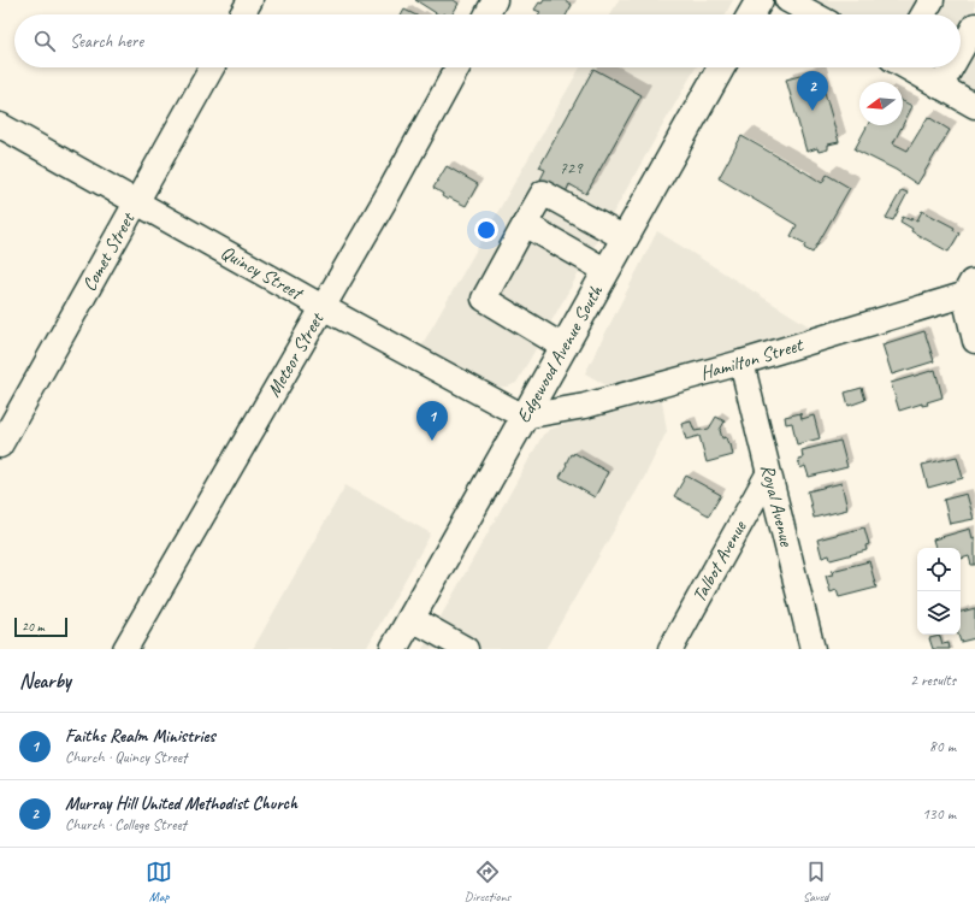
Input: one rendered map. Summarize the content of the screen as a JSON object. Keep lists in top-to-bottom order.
{
  "streets": {
    "main road": ["Edgewood Avenue South"],
    "street": [
      "Comet Street",
      "Quincy Street",
      "Meteor Street",
      "Hamilton Street",
      "Royal Avenue",
      "Talbot Avenue"
    ]
  },
  "crossings": [
    ["Comet Street", "Quincy Street"],
    ["Quincy Street", "Edgewood Avenue South"],
    ["Quincy Street", "Meteor Street"],
    ["Quincy Street", "Hamilton Street"],
    ["Edgewood Avenue South", "Hamilton Street"],
    ["Hamilton Street", "Royal Avenue"],
    ["Royal Avenue", "Talbot Avenue"]
  ],
  "house_numbers": ["729"],
  "scale_bar": "20 m",
  "north": "left",
  "page": {
    "search": "Search here",
    "pins": ["2", "1"],
    "scale": "20 m",
    "heading": ["Nearby", "2 results"],
    "list": [
      {
        "mark": "1",
        "name": "Faiths Realm Ministries",
        "note": "Church · Quincy Street",
        "value": "80 m"
      },
      {
        "mark": "2",
        "name": "Murray Hill United Methodist Church",
        "note": "Church · College Street",
        "value": "130 m"
      }
    ],
    "nav": ["Map", "Directions", "Saved"]
  }
}
